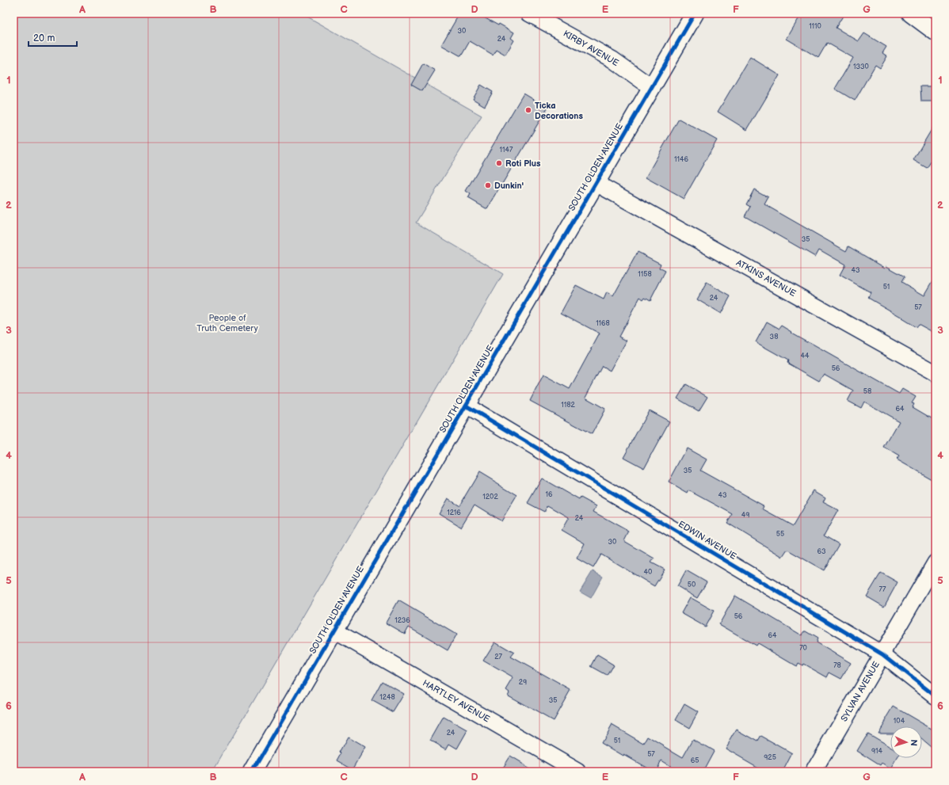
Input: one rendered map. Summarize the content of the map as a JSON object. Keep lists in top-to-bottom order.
{
  "streets": {
    "main road": ["SOUTH OLDEN AVENUE"],
    "street": [
      "KIRBY AVENUE",
      "ATKINS AVENUE",
      "EDWIN AVENUE",
      "SYLVAN AVENUE",
      "HARTLEY AVENUE"
    ]
  },
  "crossings": [
    ["KIRBY AVENUE", "SOUTH OLDEN AVENUE"],
    ["SOUTH OLDEN AVENUE", "ATKINS AVENUE"],
    ["SOUTH OLDEN AVENUE", "EDWIN AVENUE"],
    ["SOUTH OLDEN AVENUE", "HARTLEY AVENUE"],
    ["EDWIN AVENUE", "SYLVAN AVENUE"]
  ],
  "parks": ["People of Truth Cemetery"],
  "places": ["Ticka Decorations", "Roti Plus", "Dunkin'"],
  "house_numbers": [
    "1110",
    "30",
    "24",
    "1330",
    "1147",
    "1146",
    "35",
    "43",
    "1158",
    "51",
    "24",
    "57",
    "1168",
    "38",
    "44",
    "56",
    "58",
    "1182",
    "64",
    "35",
    "16",
    "43",
    "1202",
    "1216",
    "49",
    "24",
    "55",
    "30",
    "63",
    "40",
    "50",
    "77",
    "56",
    "1236",
    "64",
    "70",
    "27",
    "78",
    "29",
    "1248",
    "35",
    "104",
    "24",
    "51",
    "914",
    "57",
    "925",
    "65"
  ],
  "scale_bar": "20 m",
  "north": "right",
  "grid": {
    "columns": [
      "A",
      "B",
      "C",
      "D",
      "E",
      "F",
      "G"
    ],
    "rows": [
      "1",
      "2",
      "3",
      "4",
      "5",
      "6"
    ]
  }
}
